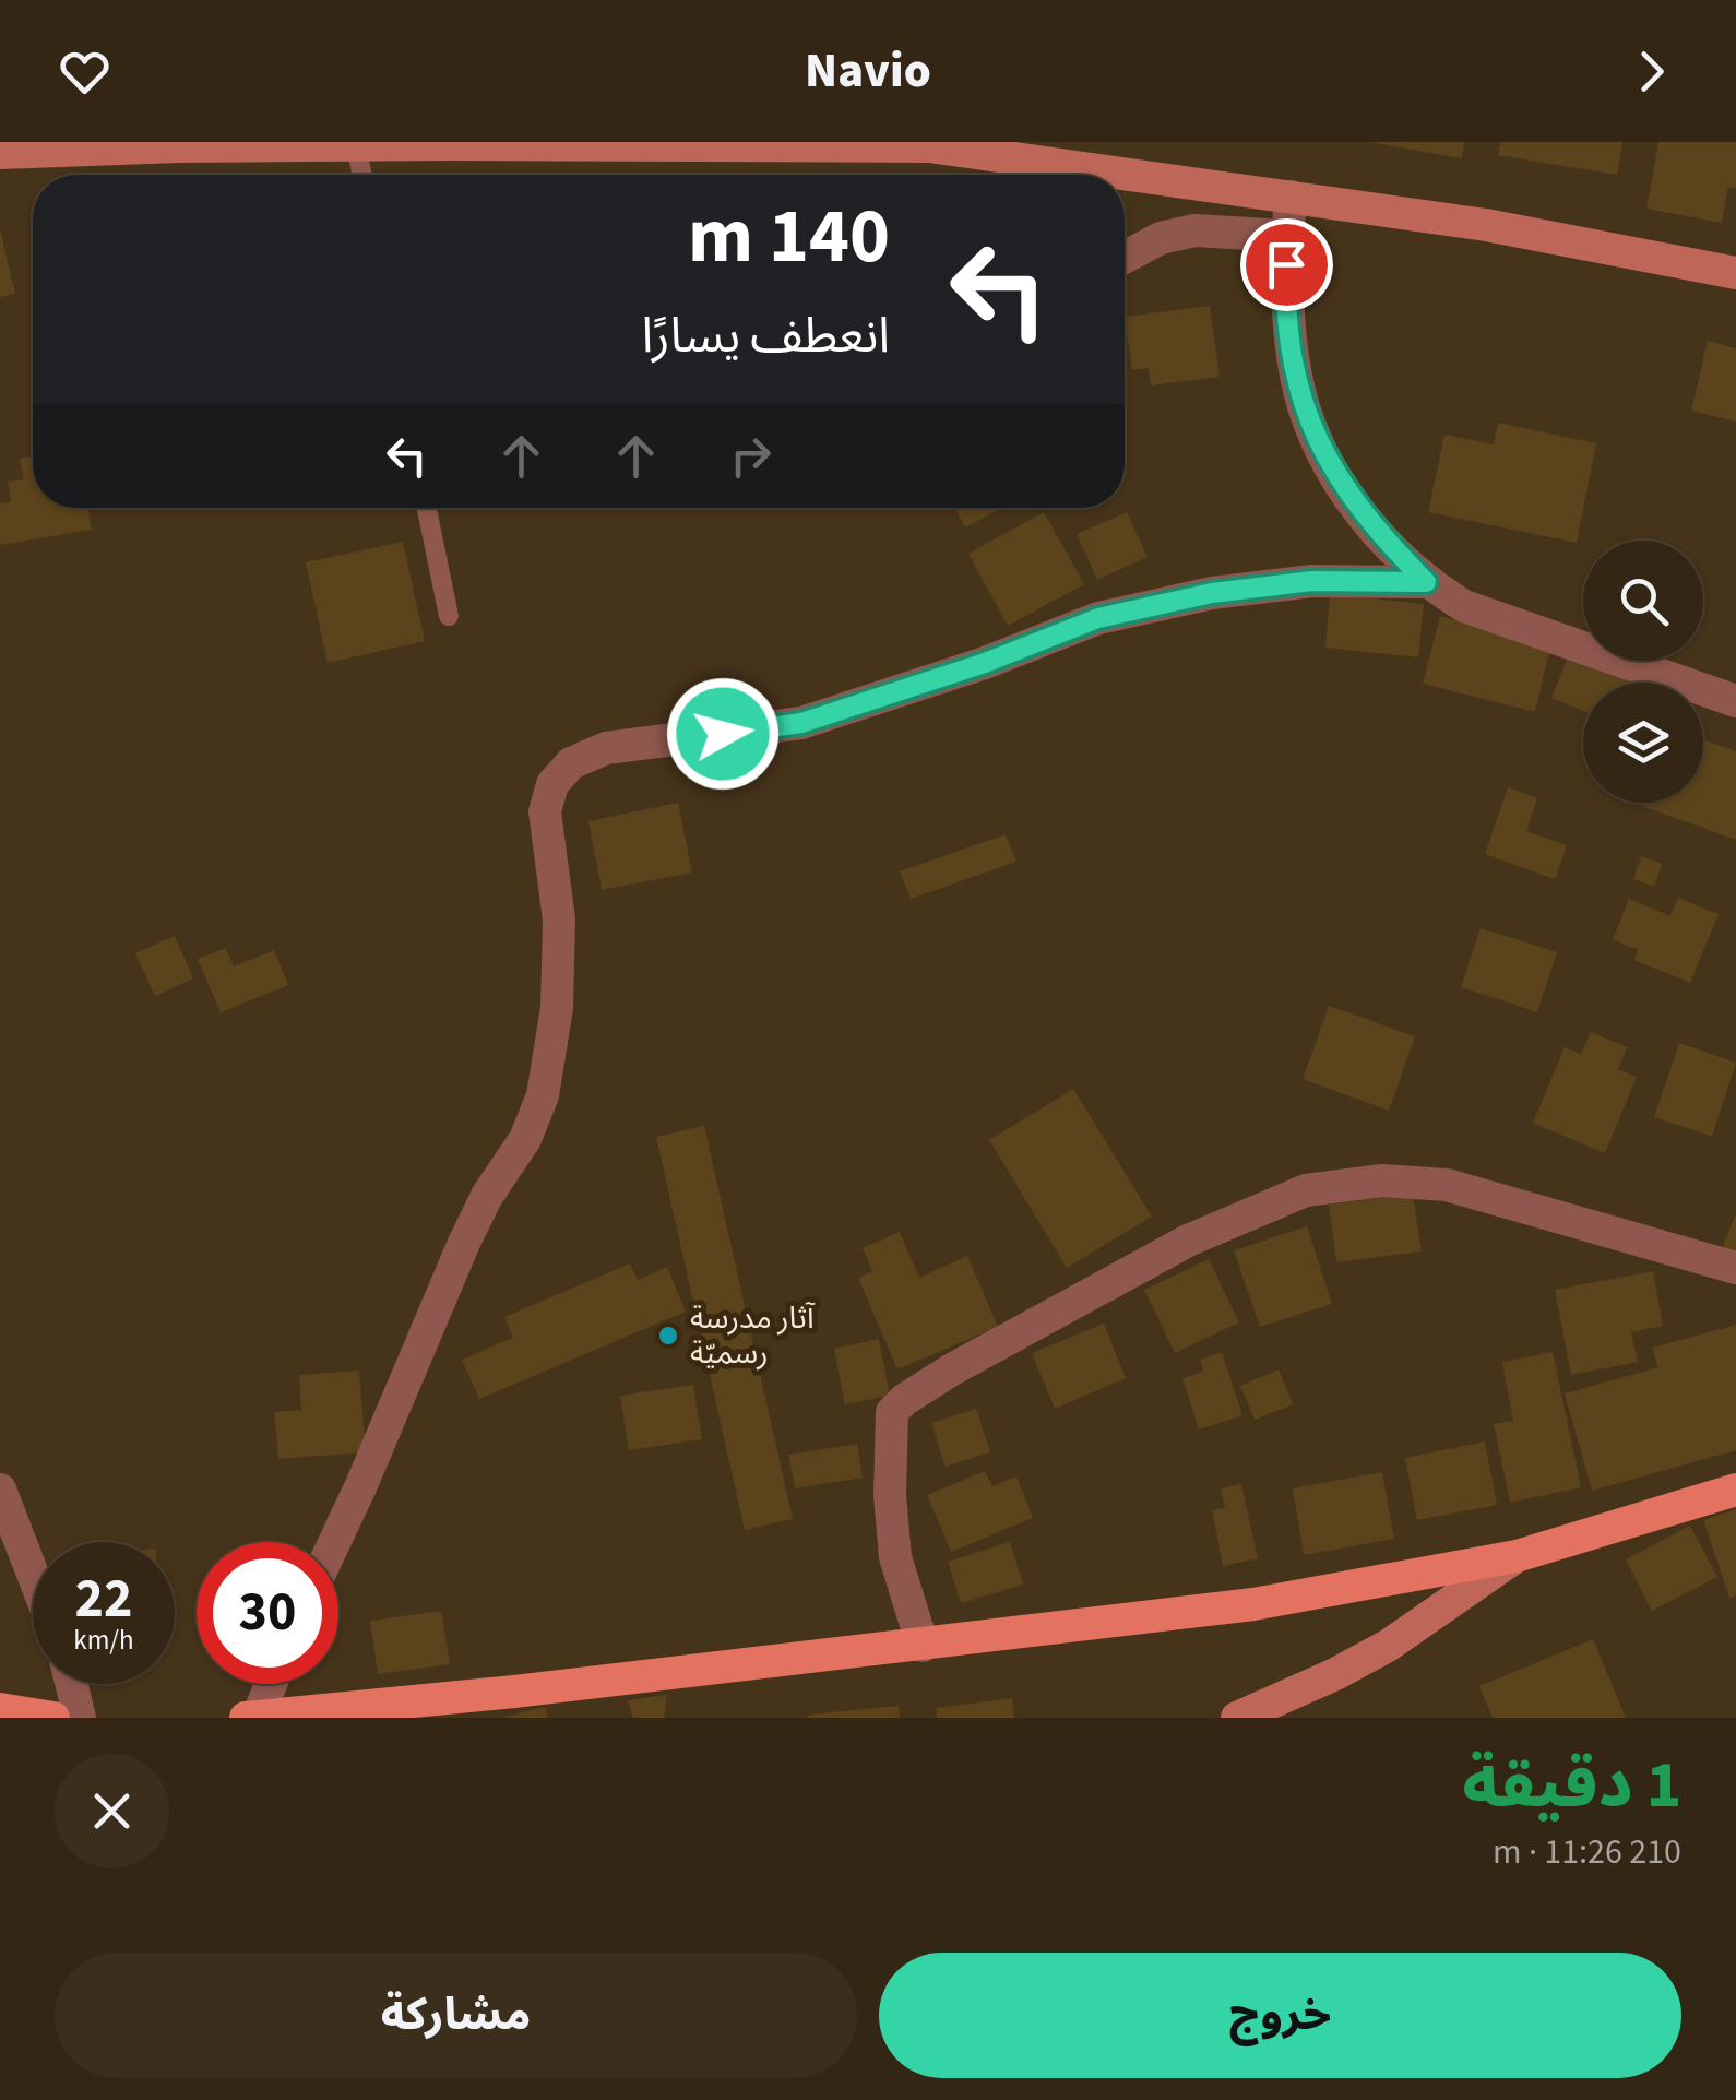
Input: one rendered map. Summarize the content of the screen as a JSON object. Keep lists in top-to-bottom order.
{
  "places": ["آثار مدرسة رسميّة"],
  "page": {
    "header": "Navio",
    "turn": ["140 m", "انعطف يسارًا"],
    "speed": "22 km/h",
    "limit": "30",
    "heading": ["1 دقيقة", "210 m · 11:26"],
    "buttons": ["خروج", "مشاركة"]
  }
}
